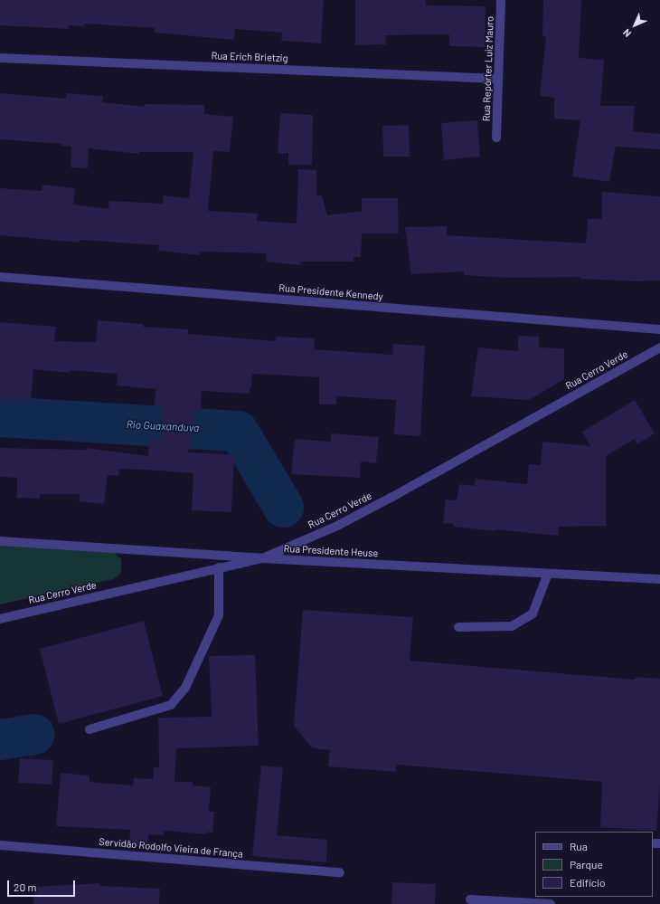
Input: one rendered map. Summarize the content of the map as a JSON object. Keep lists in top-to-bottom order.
{
  "streets": {
    "street": [
      "Rua Erich Brietzig",
      "Rua Repórter Luiz Mauro",
      "Rua Presidente Kennedy",
      "Rua Cerro Verde",
      "Rua Presidente Heuse",
      "Servidão Rodolfo Vieira de França"
    ]
  },
  "crossings": [
    ["Rua Erich Brietzig", "Rua Repórter Luiz Mauro"],
    ["Rua Cerro Verde", "Rua Presidente Heuse"]
  ],
  "water": ["Rio Guaxanduva"],
  "legend": ["Rua", "Parque", "Edifício"],
  "scale_bar": "20 m",
  "north": "bottom left"
}
